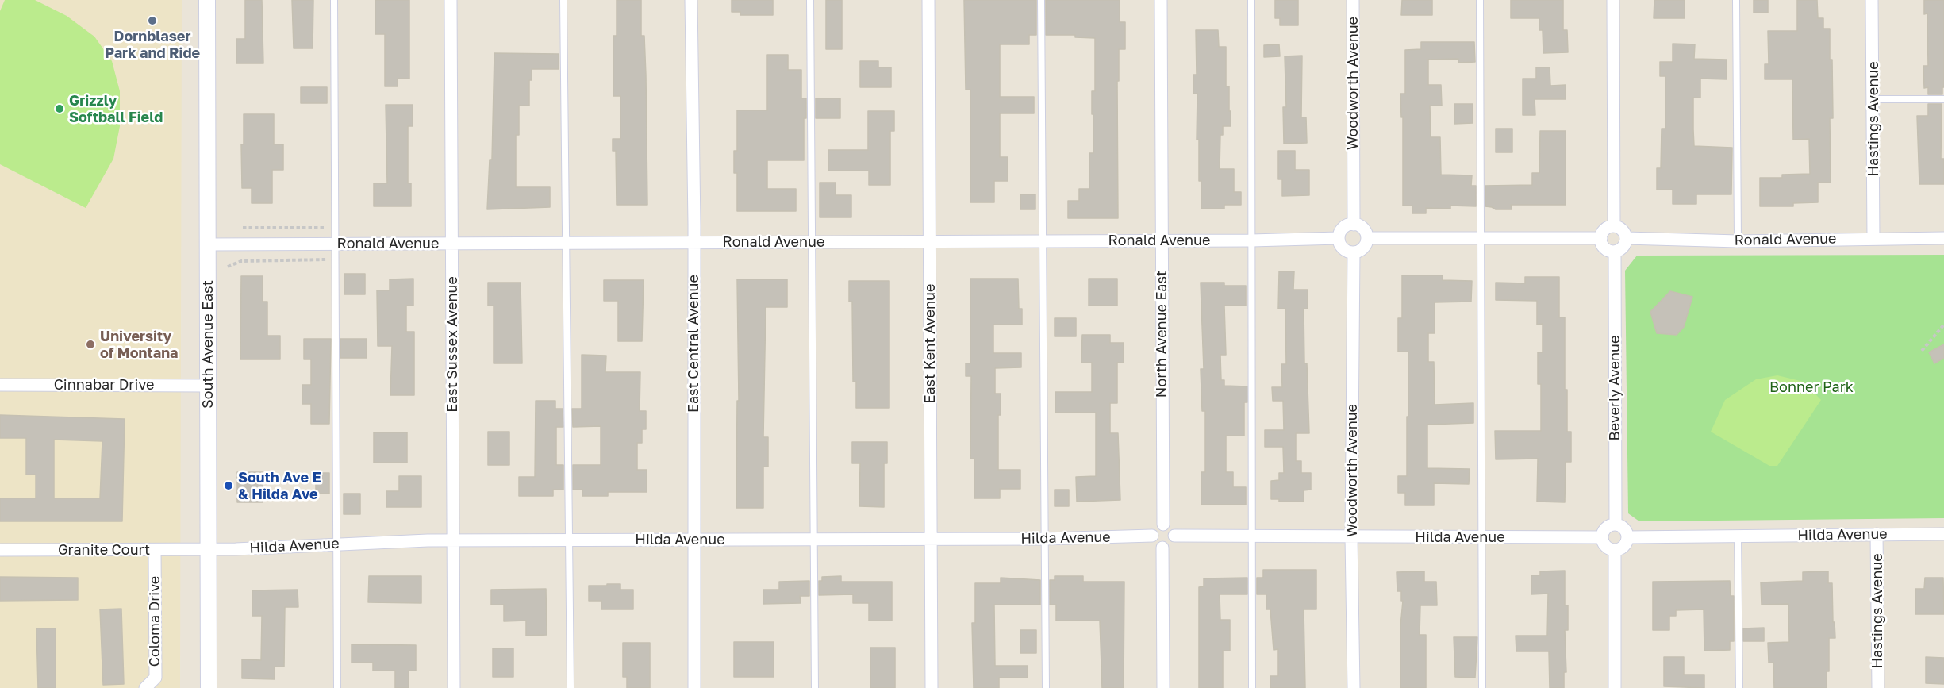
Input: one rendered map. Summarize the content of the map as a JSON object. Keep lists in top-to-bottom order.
{
  "streets": {
    "street": [
      "Woodworth Avenue",
      "Hastings Avenue",
      "Ronald Avenue",
      "North Avenue East",
      "East Central Avenue",
      "East Kent Avenue",
      "South Avenue East",
      "East Sussex Avenue",
      "Cinnabar Drive",
      "Beverly Avenue",
      "Hilda Avenue",
      "Granite Court",
      "Coloma Drive"
    ]
  },
  "crossings": [
    ["Woodworth Avenue", "Ronald Avenue"],
    ["Woodworth Avenue", "Hilda Avenue"],
    ["Hastings Avenue", "Ronald Avenue"],
    ["Hastings Avenue", "Hilda Avenue"],
    ["Ronald Avenue", "North Avenue East"],
    ["Ronald Avenue", "East Central Avenue"],
    ["Ronald Avenue", "East Kent Avenue"],
    ["Ronald Avenue", "South Avenue East"],
    ["Ronald Avenue", "East Sussex Avenue"],
    ["Ronald Avenue", "Beverly Avenue"],
    ["North Avenue East", "Hilda Avenue"],
    ["East Central Avenue", "Hilda Avenue"],
    ["East Kent Avenue", "Hilda Avenue"],
    ["South Avenue East", "Cinnabar Drive"],
    ["South Avenue East", "Hilda Avenue"],
    ["South Avenue East", "Granite Court"],
    ["East Sussex Avenue", "Hilda Avenue"],
    ["Beverly Avenue", "Hilda Avenue"],
    ["Hilda Avenue", "Granite Court"],
    ["Granite Court", "Coloma Drive"]
  ],
  "parks": ["Bonner Park"],
  "places": [
    "Dornblaser Park and Ride",
    "Grizzly Softball Field",
    "University of Montana",
    "South Ave E & Hilda Ave"
  ]
}
